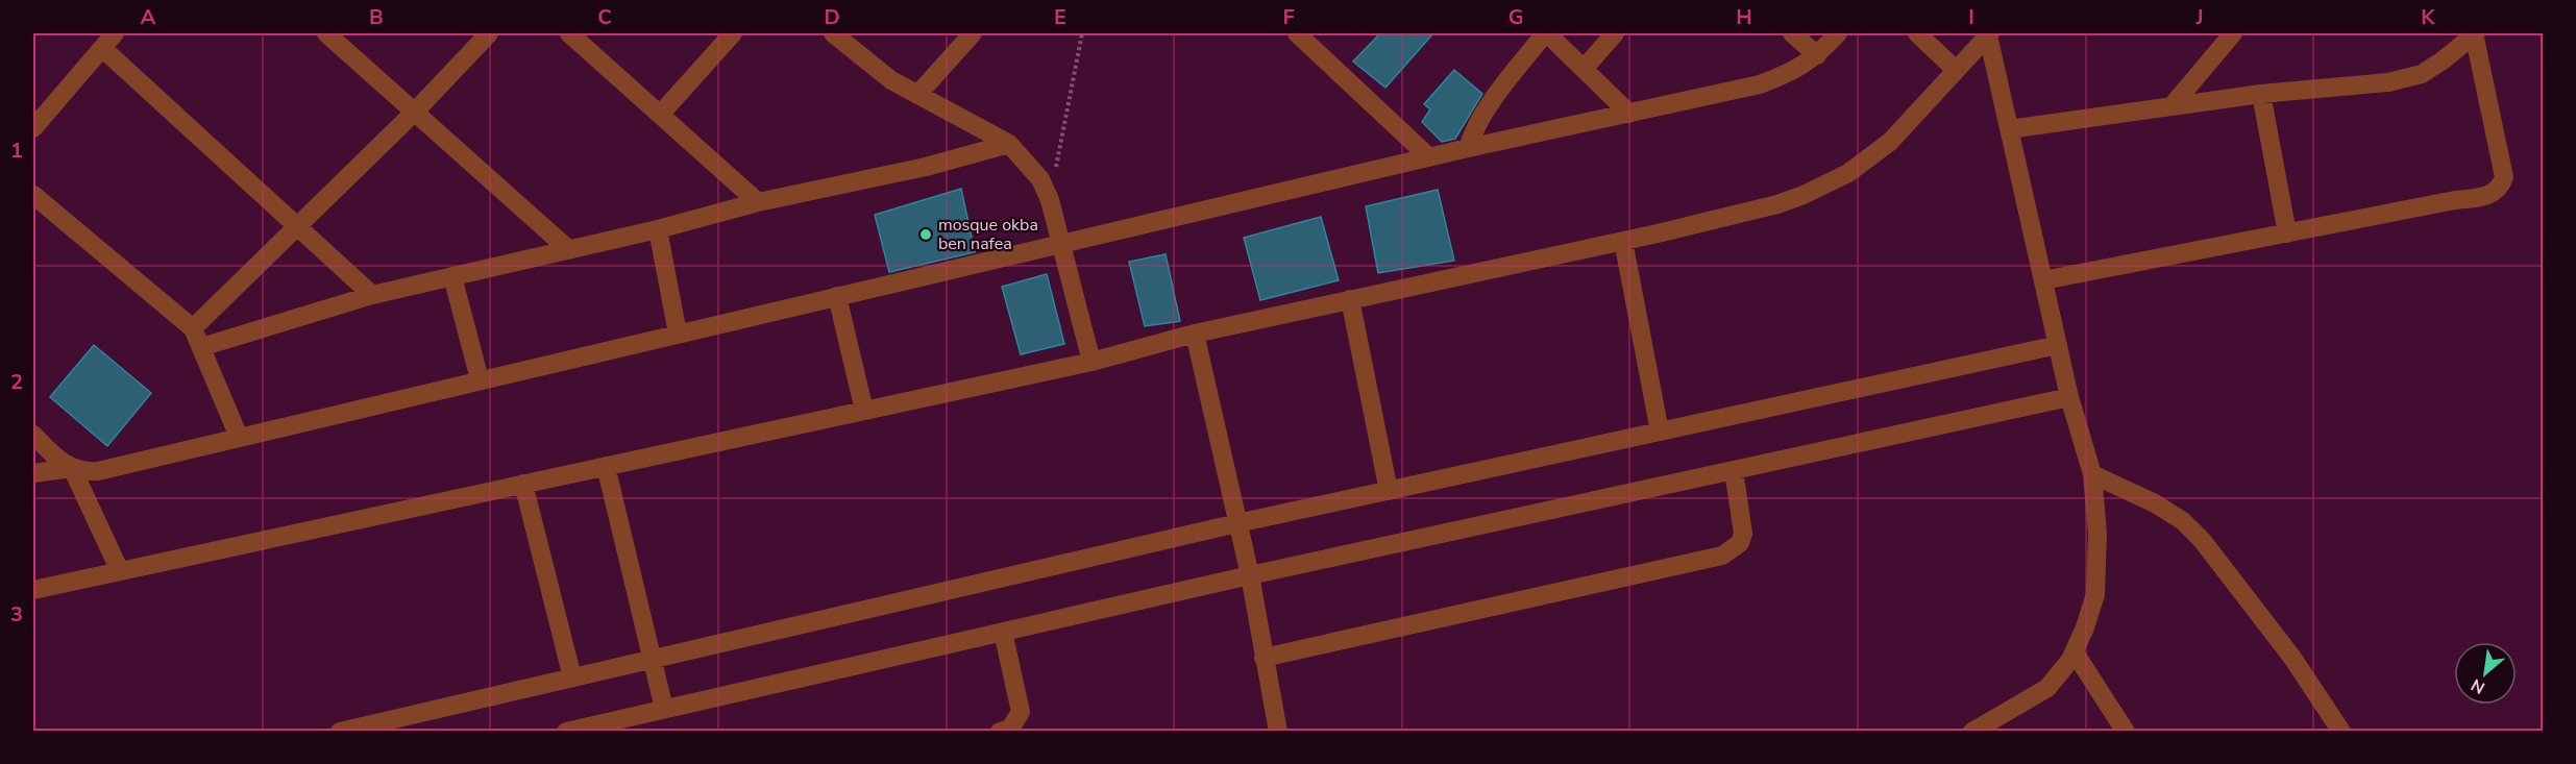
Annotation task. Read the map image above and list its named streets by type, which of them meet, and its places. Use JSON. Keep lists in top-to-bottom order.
{
  "places": ["mosque okba ben nafea"],
  "north": "bottom left",
  "grid": {
    "columns": [
      "A",
      "B",
      "C",
      "D",
      "E",
      "F",
      "G",
      "H",
      "I",
      "J",
      "K"
    ],
    "rows": ["1", "2", "3"]
  }
}
